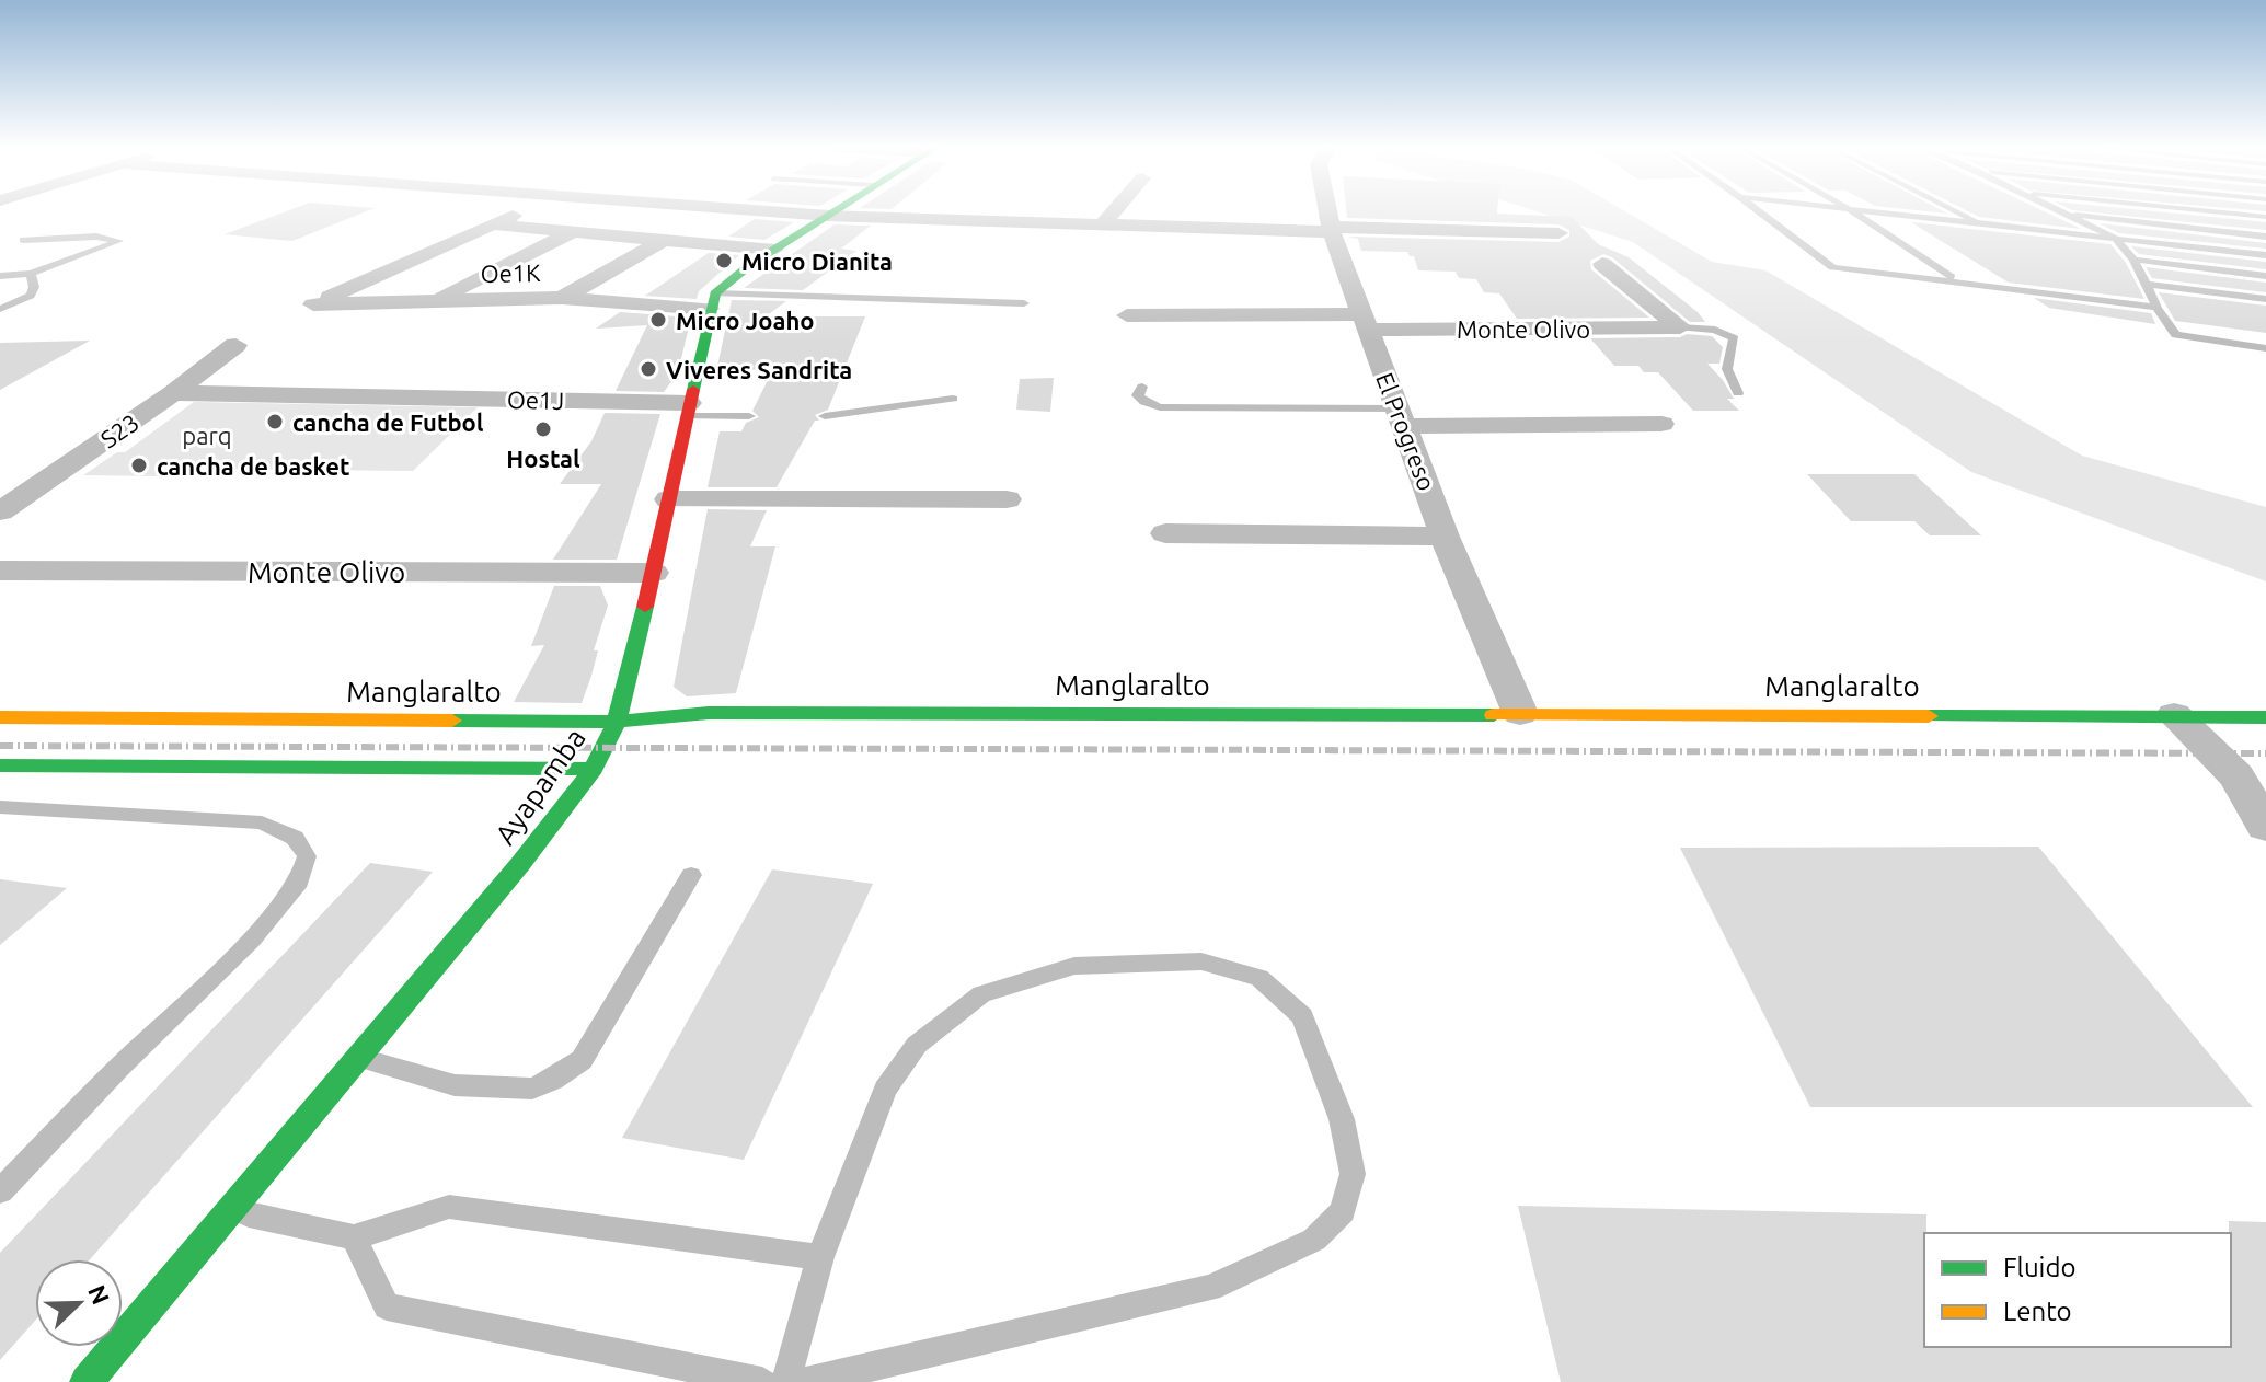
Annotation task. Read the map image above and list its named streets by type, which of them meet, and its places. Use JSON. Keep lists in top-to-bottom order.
{
  "streets": {
    "main road": ["Manglaralto", "Ayapamba"],
    "street": [
      "Oe1K",
      "Monte Olivo",
      "Oe1J",
      "S23",
      "El Progreso"
    ]
  },
  "crossings": [
    ["Oe1K", "Ayapamba"],
    ["Monte Olivo", "El Progreso"],
    ["Monte Olivo", "Ayapamba"],
    ["Oe1J", "S23"],
    ["Oe1J", "Ayapamba"],
    ["El Progreso", "Manglaralto"],
    ["Manglaralto", "Ayapamba"]
  ],
  "parks": ["parq"],
  "places": [
    "Micro Dianita",
    "Micro Joaho",
    "Viveres Sandrita",
    "cancha de Futbol",
    "Hostal",
    "cancha de basket"
  ],
  "legend": ["Fluido", "Lento"],
  "north": "top right"
}
